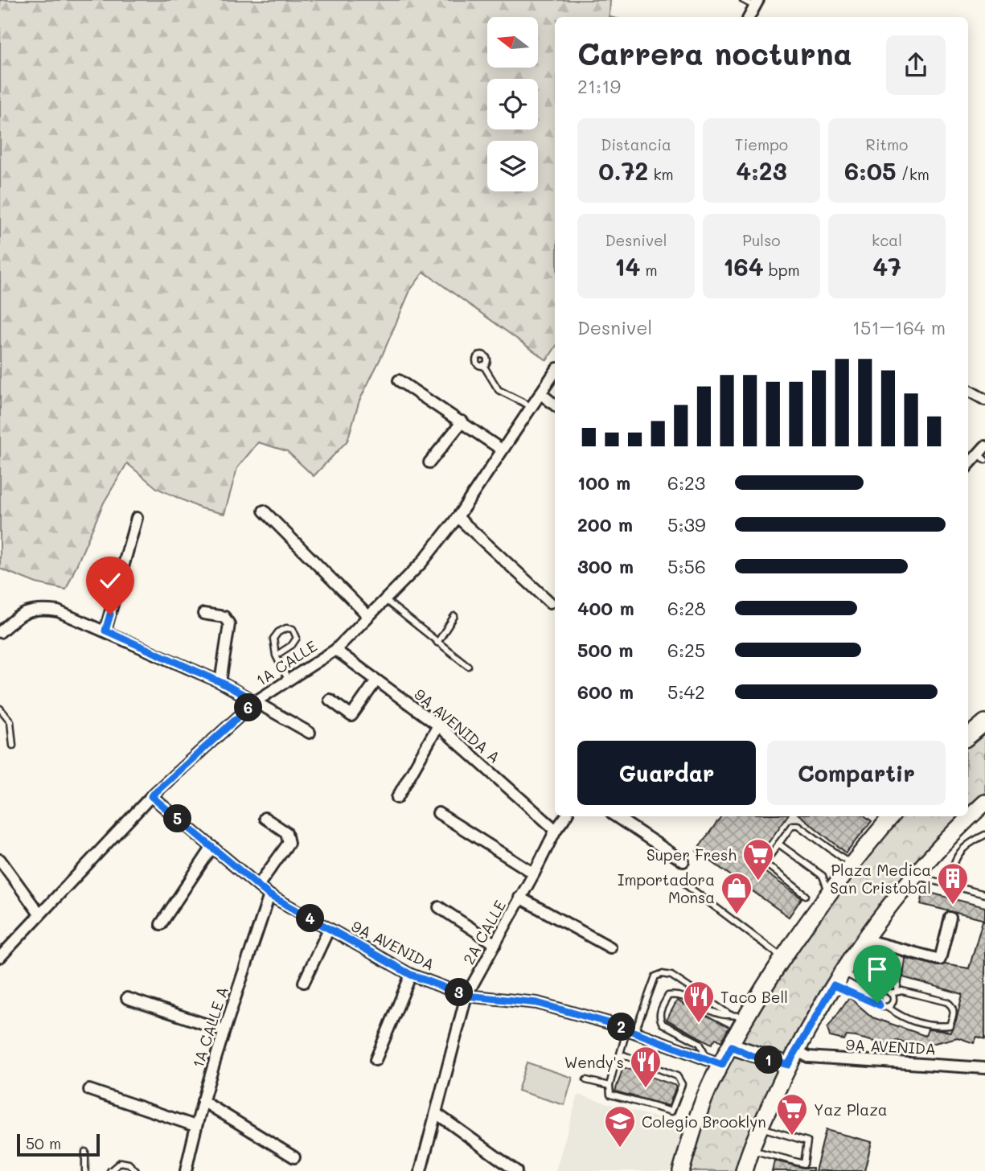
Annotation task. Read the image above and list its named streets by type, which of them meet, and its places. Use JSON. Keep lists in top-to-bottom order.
{
  "streets": {
    "street": [
      "1A CALLE",
      "9A AVENIDA A",
      "2A CALLE",
      "9A AVENIDA",
      "1A CALLE A"
    ]
  },
  "crossings": [
    ["1A CALLE", "9A AVENIDA A"],
    ["1A CALLE", "9A AVENIDA"],
    ["9A AVENIDA A", "2A CALLE"],
    ["2A CALLE", "9A AVENIDA"],
    ["9A AVENIDA", "1A CALLE A"]
  ],
  "places": {
    "supermarket": ["Super Fresh", "Yaz Plaza"],
    "building": ["Plaza Medica San Cristobal"],
    "shop": ["Importadora Monsa"],
    "restaurant": ["Taco Bell", "Wendy's"],
    "school or university": ["Colegio Brooklyn"]
  },
  "scale_bar": "50 m",
  "north": "left",
  "page": {
    "heading": ["Carrera nocturna", "21:19"],
    "stats": [
      ["Distancia", "0.72 km"],
      ["Tiempo", "4:23"],
      ["Ritmo", "6:05 /km"],
      ["Desnivel", "14 m"],
      ["Pulso", "164 bpm"],
      ["kcal", "47"]
    ],
    "chart": ["Desnivel", "151–164 m"],
    "list": [
      {
        "name": "100 m",
        "note": "6:23"
      },
      {
        "name": "200 m",
        "note": "5:39"
      },
      {
        "name": "300 m",
        "note": "5:56"
      },
      {
        "name": "400 m",
        "note": "6:28"
      },
      {
        "name": "500 m",
        "note": "6:25"
      },
      {
        "name": "600 m",
        "note": "5:42"
      }
    ],
    "pins": [
      "6",
      "5",
      "4",
      "3",
      "2",
      "1"
    ],
    "buttons": ["Guardar", "Compartir"],
    "scale": "50 m"
  }
}
